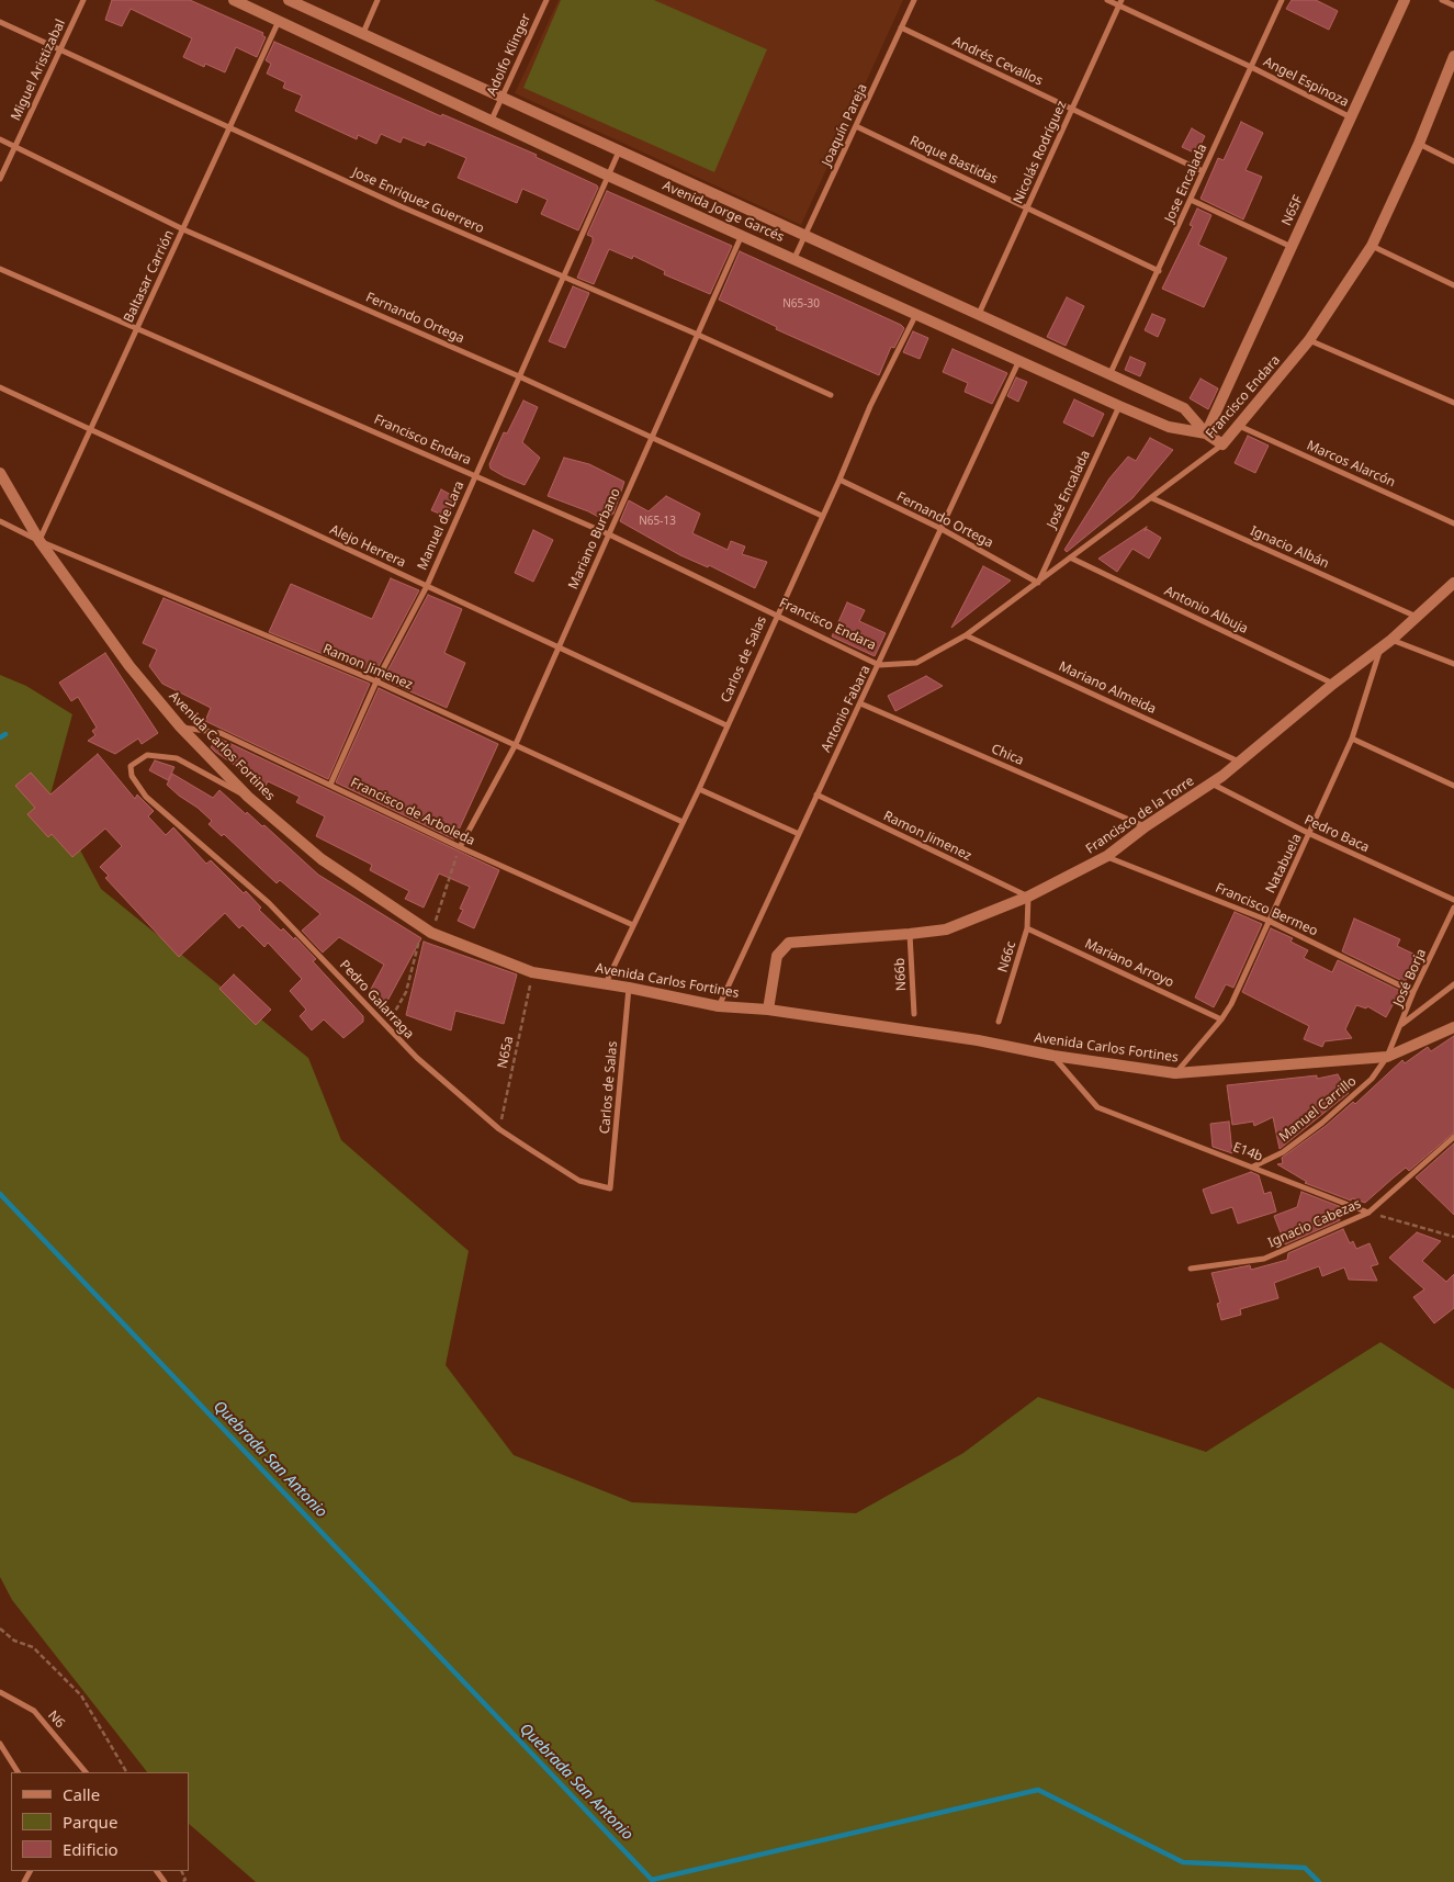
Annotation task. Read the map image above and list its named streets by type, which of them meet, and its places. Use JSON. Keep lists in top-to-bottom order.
{
  "streets": {
    "street": [
      "Adolfo Klinger",
      "Andrés Cevallos",
      "Miguel Aristizabal",
      "Angel Espinoza",
      "Joaquín Pareja",
      "Nicolás Rodríguez",
      "Roque Bastidas",
      "Jose Encalada",
      "Jose Enriquez Guerrero",
      "N65F",
      "Avenida Jorge Garcés",
      "Baltasar Carrión",
      "Fernando Ortega",
      "Francisco Endara",
      "Marcos Alarcón",
      "José Encalada",
      "Manuel de Lara",
      "Mariano Burbano",
      "Alejo Herrera",
      "Ignacio Albán",
      "Antonio Albuja",
      "Carlos de Salas",
      "Ramon Jimenez",
      "Mariano Almeida",
      "Antonio Fabara",
      "Avenida Carlos Fortines",
      "Chica",
      "Francisco de Arboleda",
      "Francisco de la Torre",
      "Pedro Baca",
      "Natabuela",
      "Francisco Bermeo",
      "N66c",
      "Mariano Arroyo",
      "N66b",
      "José Borja",
      "Pedro Galarraga",
      "Manuel Carrillo",
      "E14b",
      "Ignacio Cabezas",
      "N6"
    ],
    "path": ["N65a"]
  },
  "crossings": [
    ["Adolfo Klinger", "Avenida Jorge Garcés"],
    ["Andrés Cevallos", "Joaquín Pareja"],
    ["Andrés Cevallos", "Nicolás Rodríguez"],
    ["Andrés Cevallos", "Jose Encalada"],
    ["Miguel Aristizabal", "Jose Enriquez Guerrero"],
    ["Miguel Aristizabal", "Fernando Ortega"],
    ["Angel Espinoza", "Nicolás Rodríguez"],
    ["Angel Espinoza", "Jose Encalada"],
    ["Angel Espinoza", "N65F"],
    ["Joaquín Pareja", "Roque Bastidas"],
    ["Joaquín Pareja", "Avenida Jorge Garcés"],
    ["Nicolás Rodríguez", "Roque Bastidas"],
    ["Nicolás Rodríguez", "Avenida Jorge Garcés"],
    ["Roque Bastidas", "Jose Encalada"],
    ["Jose Encalada", "Avenida Jorge Garcés"],
    ["Jose Enriquez Guerrero", "Baltasar Carrión"],
    ["Jose Enriquez Guerrero", "Manuel de Lara"],
    ["Jose Enriquez Guerrero", "Mariano Burbano"],
    ["N65F", "Avenida Jorge Garcés"],
    ["Avenida Jorge Garcés", "Baltasar Carrión"],
    ["Avenida Jorge Garcés", "Francisco Endara"],
    ["Avenida Jorge Garcés", "José Encalada"],
    ["Avenida Jorge Garcés", "Manuel de Lara"],
    ["Avenida Jorge Garcés", "Mariano Burbano"],
    ["Avenida Jorge Garcés", "Carlos de Salas"],
    ["Avenida Jorge Garcés", "Antonio Fabara"],
    ["Baltasar Carrión", "Fernando Ortega"],
    ["Baltasar Carrión", "Francisco Endara"],
    ["Baltasar Carrión", "Alejo Herrera"],
    ["Baltasar Carrión", "Ramon Jimenez"],
    ["Baltasar Carrión", "Avenida Carlos Fortines"],
    ["Fernando Ortega", "Francisco Endara"],
    ["Fernando Ortega", "José Encalada"],
    ["Fernando Ortega", "Manuel de Lara"],
    ["Fernando Ortega", "Mariano Burbano"],
    ["Fernando Ortega", "Carlos de Salas"],
    ["Fernando Ortega", "Antonio Fabara"],
    ["Francisco Endara", "Marcos Alarcón"],
    ["Francisco Endara", "José Encalada"],
    ["Francisco Endara", "Manuel de Lara"],
    ["Francisco Endara", "Mariano Burbano"],
    ["Francisco Endara", "Ignacio Albán"],
    ["Francisco Endara", "Antonio Albuja"],
    ["Francisco Endara", "Carlos de Salas"],
    ["Francisco Endara", "Mariano Almeida"],
    ["Francisco Endara", "Antonio Fabara"],
    ["Manuel de Lara", "Alejo Herrera"],
    ["Manuel de Lara", "Ramon Jimenez"],
    ["Manuel de Lara", "Francisco de Arboleda"],
    ["Mariano Burbano", "Alejo Herrera"],
    ["Mariano Burbano", "Ramon Jimenez"],
    ["Mariano Burbano", "Francisco de Arboleda"],
    ["Alejo Herrera", "Carlos de Salas"],
    ["Ignacio Albán", "Francisco de la Torre"],
    ["Antonio Albuja", "Francisco de la Torre"],
    ["Carlos de Salas", "Ramon Jimenez"],
    ["Carlos de Salas", "Avenida Carlos Fortines"],
    ["Carlos de Salas", "Francisco de Arboleda"],
    ["Carlos de Salas", "Pedro Galarraga"],
    ["Ramon Jimenez", "Antonio Fabara"],
    ["Ramon Jimenez", "Avenida Carlos Fortines"],
    ["Ramon Jimenez", "Francisco de la Torre"],
    ["Ramon Jimenez", "N66c"],
    ["Mariano Almeida", "Francisco de la Torre"],
    ["Antonio Fabara", "Avenida Carlos Fortines"],
    ["Antonio Fabara", "Chica"],
    ["Avenida Carlos Fortines", "Francisco de Arboleda"],
    ["Avenida Carlos Fortines", "Francisco de la Torre"],
    ["Avenida Carlos Fortines", "Natabuela"],
    ["Avenida Carlos Fortines", "José Borja"],
    ["Avenida Carlos Fortines", "Pedro Galarraga"],
    ["Avenida Carlos Fortines", "Manuel Carrillo"],
    ["Avenida Carlos Fortines", "E14b"],
    ["Chica", "Francisco de la Torre"],
    ["Francisco de la Torre", "Pedro Baca"],
    ["Francisco de la Torre", "Natabuela"],
    ["Francisco de la Torre", "Francisco Bermeo"],
    ["Francisco de la Torre", "N66c"],
    ["Francisco de la Torre", "N66b"],
    ["Pedro Baca", "Natabuela"],
    ["Natabuela", "Francisco Bermeo"],
    ["Natabuela", "Mariano Arroyo"],
    ["Francisco Bermeo", "José Borja"],
    ["N66c", "Mariano Arroyo"],
    ["José Borja", "Manuel Carrillo"],
    ["Manuel Carrillo", "E14b"],
    ["E14b", "Ignacio Cabezas"]
  ],
  "water": ["Quebrada San Antonio"],
  "house_numbers": ["N65-30", "N65-13"],
  "legend": ["Calle", "Parque", "Edificio"]
}
